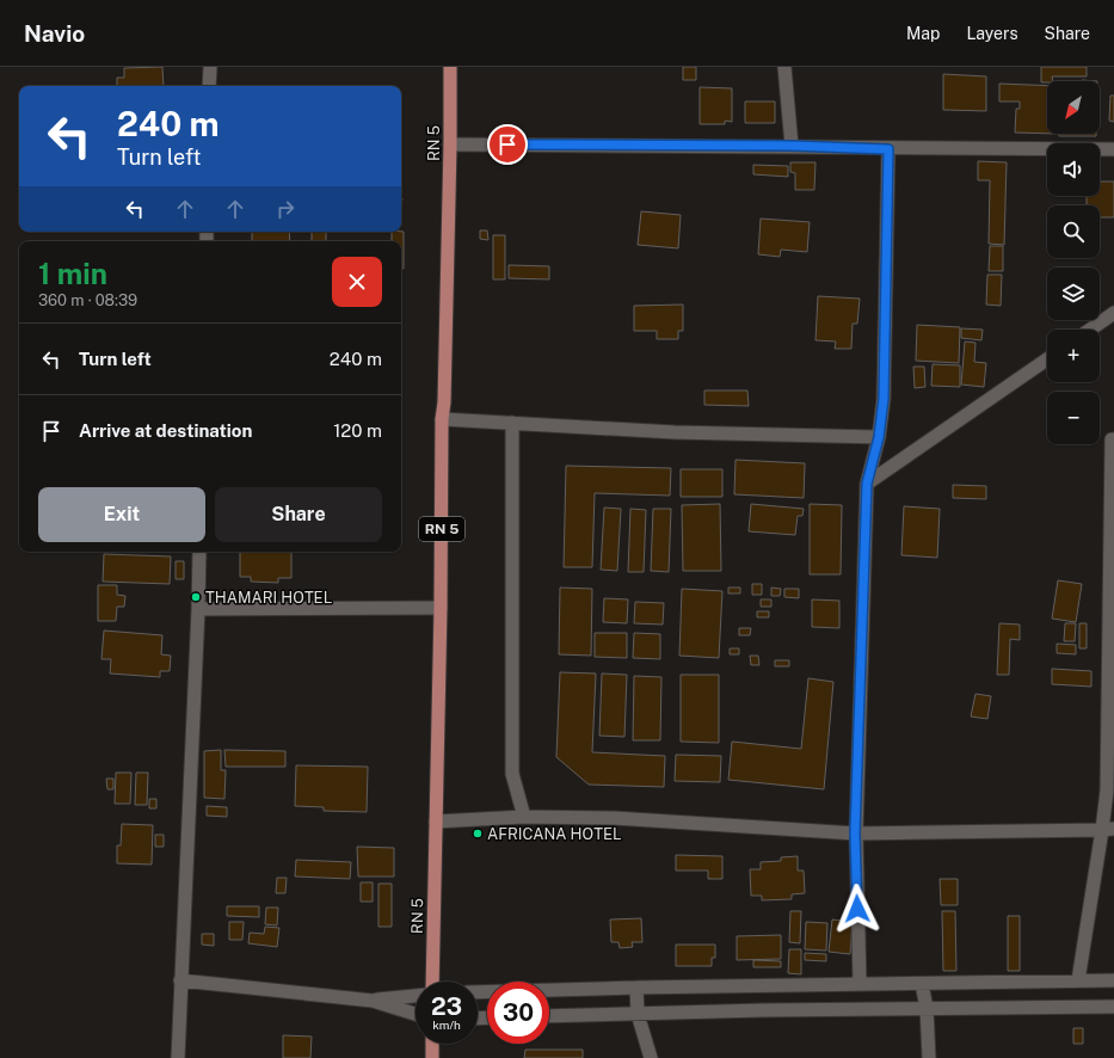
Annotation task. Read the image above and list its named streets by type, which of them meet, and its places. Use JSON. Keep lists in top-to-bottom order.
{
  "streets": {
    "main road": ["RN 5"]
  },
  "places": ["THAMARI HOTEL", "AFRICANA HOTEL"],
  "north": "bottom left",
  "page": {
    "header": "Navio",
    "nav": ["Map", "Layers", "Share"],
    "map_buttons": ["+", "−"],
    "turn": ["240 m", "Turn left"],
    "heading": ["1 min", "360 m · 08:39"],
    "list": [
      {
        "name": "Turn left",
        "value": "240 m"
      },
      {
        "name": "Arrive at destination",
        "value": "120 m"
      }
    ],
    "buttons": ["Exit", "Share"],
    "speed": "23 km/h",
    "limit": "30"
  }
}
